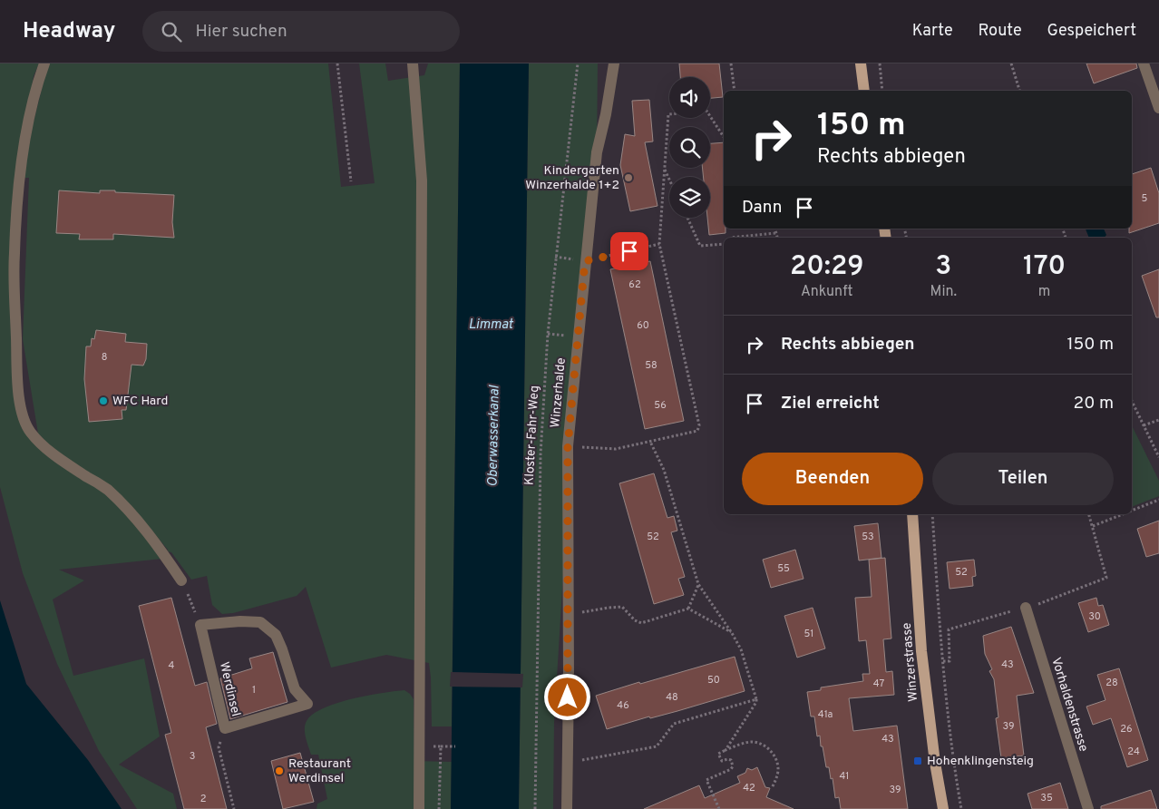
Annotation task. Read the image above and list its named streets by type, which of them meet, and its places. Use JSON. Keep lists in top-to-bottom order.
{
  "streets": {
    "main road": ["Winzerstrasse"],
    "street": ["Winzerhalde", "Werdinsel", "Vorhaldenstrasse"],
    "path": ["Kloster-Fahr-Weg"]
  },
  "water": ["Limmat", "Oberwasserkanal"],
  "places": {
    "other": ["Kindergarten Winzerhalde 1+2", "WFC Hard", "Restaurant Werdinsel"],
    "transit": ["Hohenklingensteig"]
  },
  "house_numbers": [
    "5",
    "62",
    "60",
    "8",
    "58",
    "56",
    "52",
    "53",
    "55",
    "52",
    "30",
    "51",
    "43",
    "4",
    "50",
    "28",
    "47",
    "1",
    "48",
    "46",
    "41a",
    "39",
    "26",
    "43",
    "24",
    "3",
    "41",
    "42",
    "39",
    "35",
    "2"
  ],
  "page": {
    "header": "Headway",
    "search": "Hier suchen",
    "nav": ["Karte", "Route", "Gespeichert"],
    "turn": ["150 m", "Rechts abbiegen"],
    "then": "Dann",
    "eta": [
      "20:29",
      "Ankunft",
      "3",
      "Min.",
      "170",
      "m"
    ],
    "list": [
      {
        "name": "Rechts abbiegen",
        "value": "150 m"
      },
      {
        "name": "Ziel erreicht",
        "value": "20 m"
      }
    ],
    "buttons": ["Beenden", "Teilen"]
  }
}
